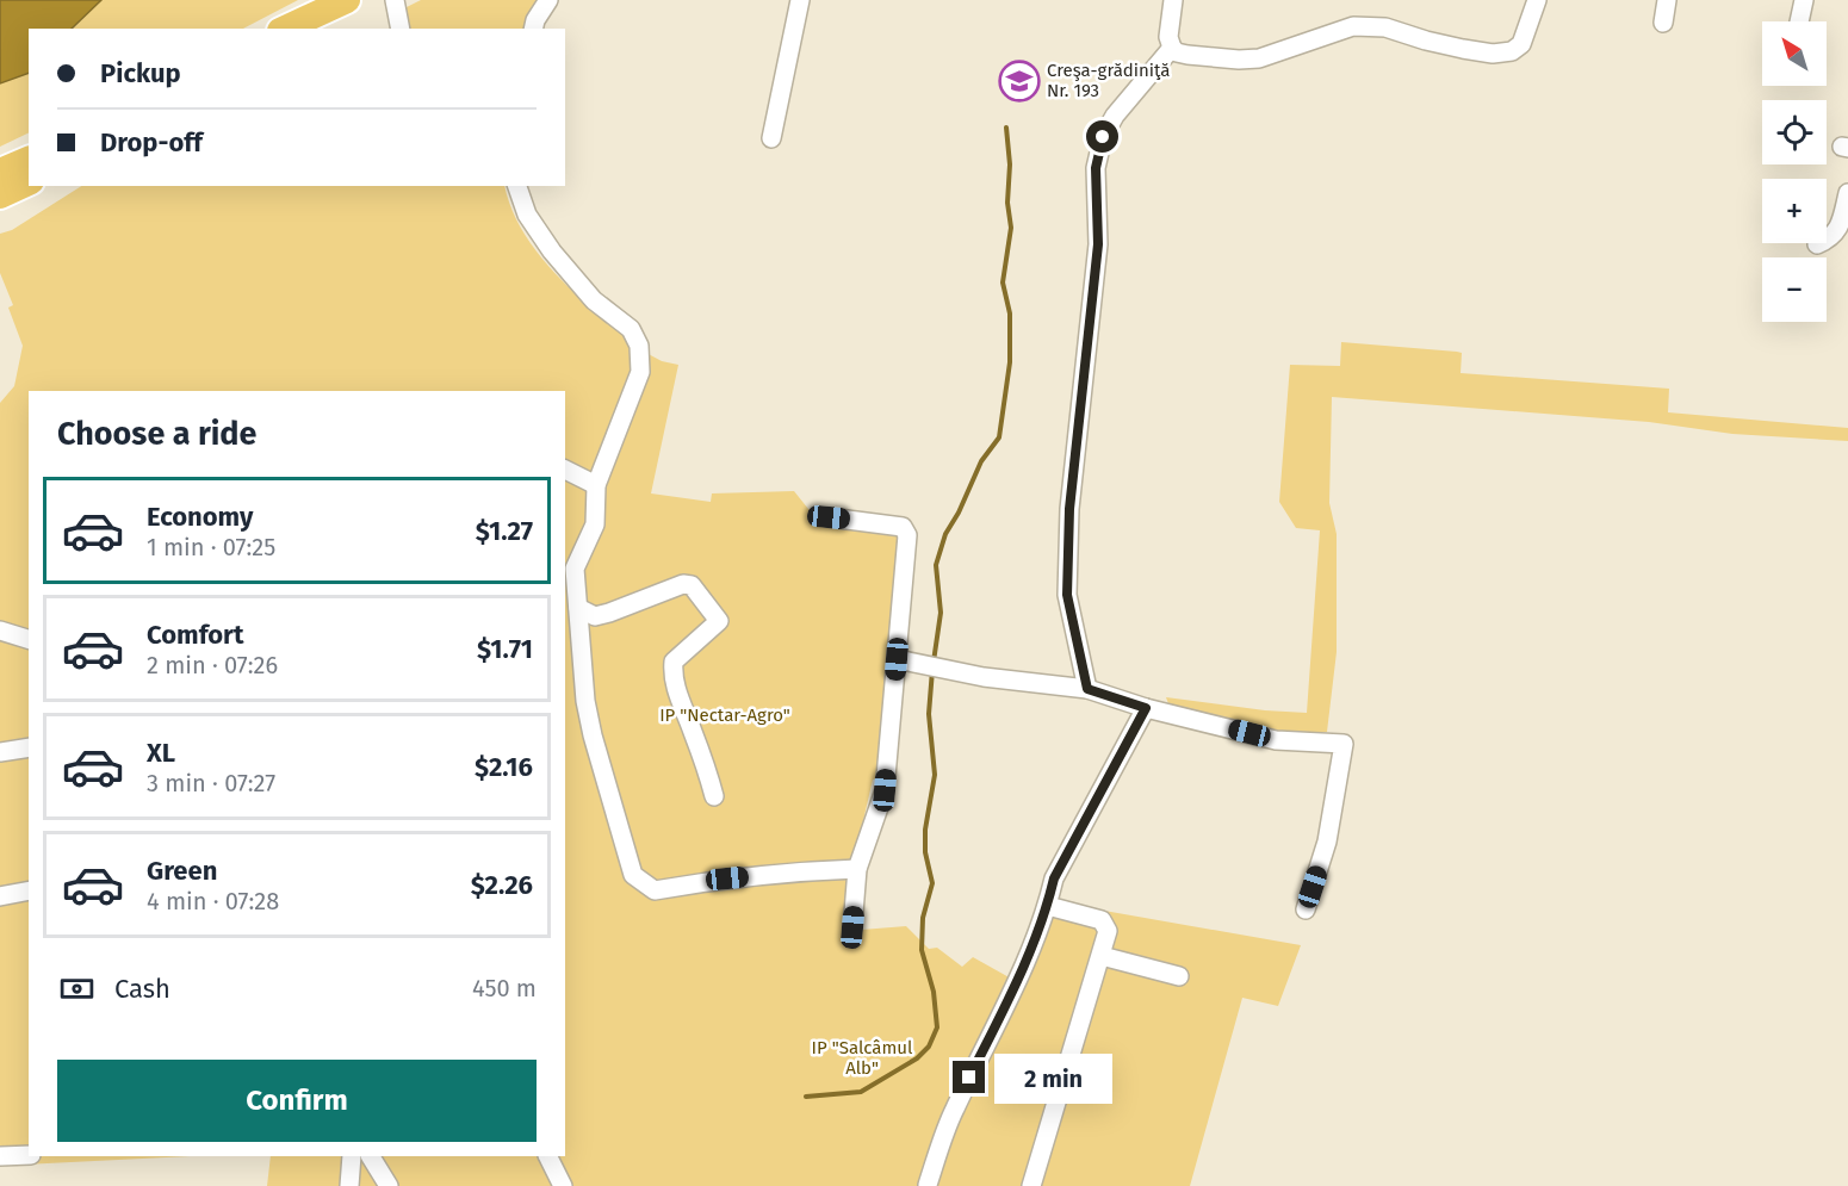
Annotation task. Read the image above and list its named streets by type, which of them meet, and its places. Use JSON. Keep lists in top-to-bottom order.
{
  "parks": ["IP \"Nectar-Agro\"", "IP \"Salcâmul Alb\""],
  "places": {
    "school or university": ["Creşa-grădiniţă Nr. 193"]
  },
  "north": "top left",
  "page": {
    "map_buttons": ["+", "−"],
    "banner": ["Pickup", "Drop-off"],
    "heading": "Choose a ride",
    "list": [
      {
        "name": "Economy",
        "note": "1 min · 07:25",
        "value": "$1.27"
      },
      {
        "name": "Comfort",
        "note": "2 min · 07:26",
        "value": "$1.71"
      },
      {
        "name": "XL",
        "note": "3 min · 07:27",
        "value": "$2.16"
      },
      {
        "name": "Green",
        "note": "4 min · 07:28",
        "value": "$2.26"
      }
    ],
    "pay": ["Cash", "450 m"],
    "buttons": "Confirm",
    "bubble": "2 min"
  }
}
